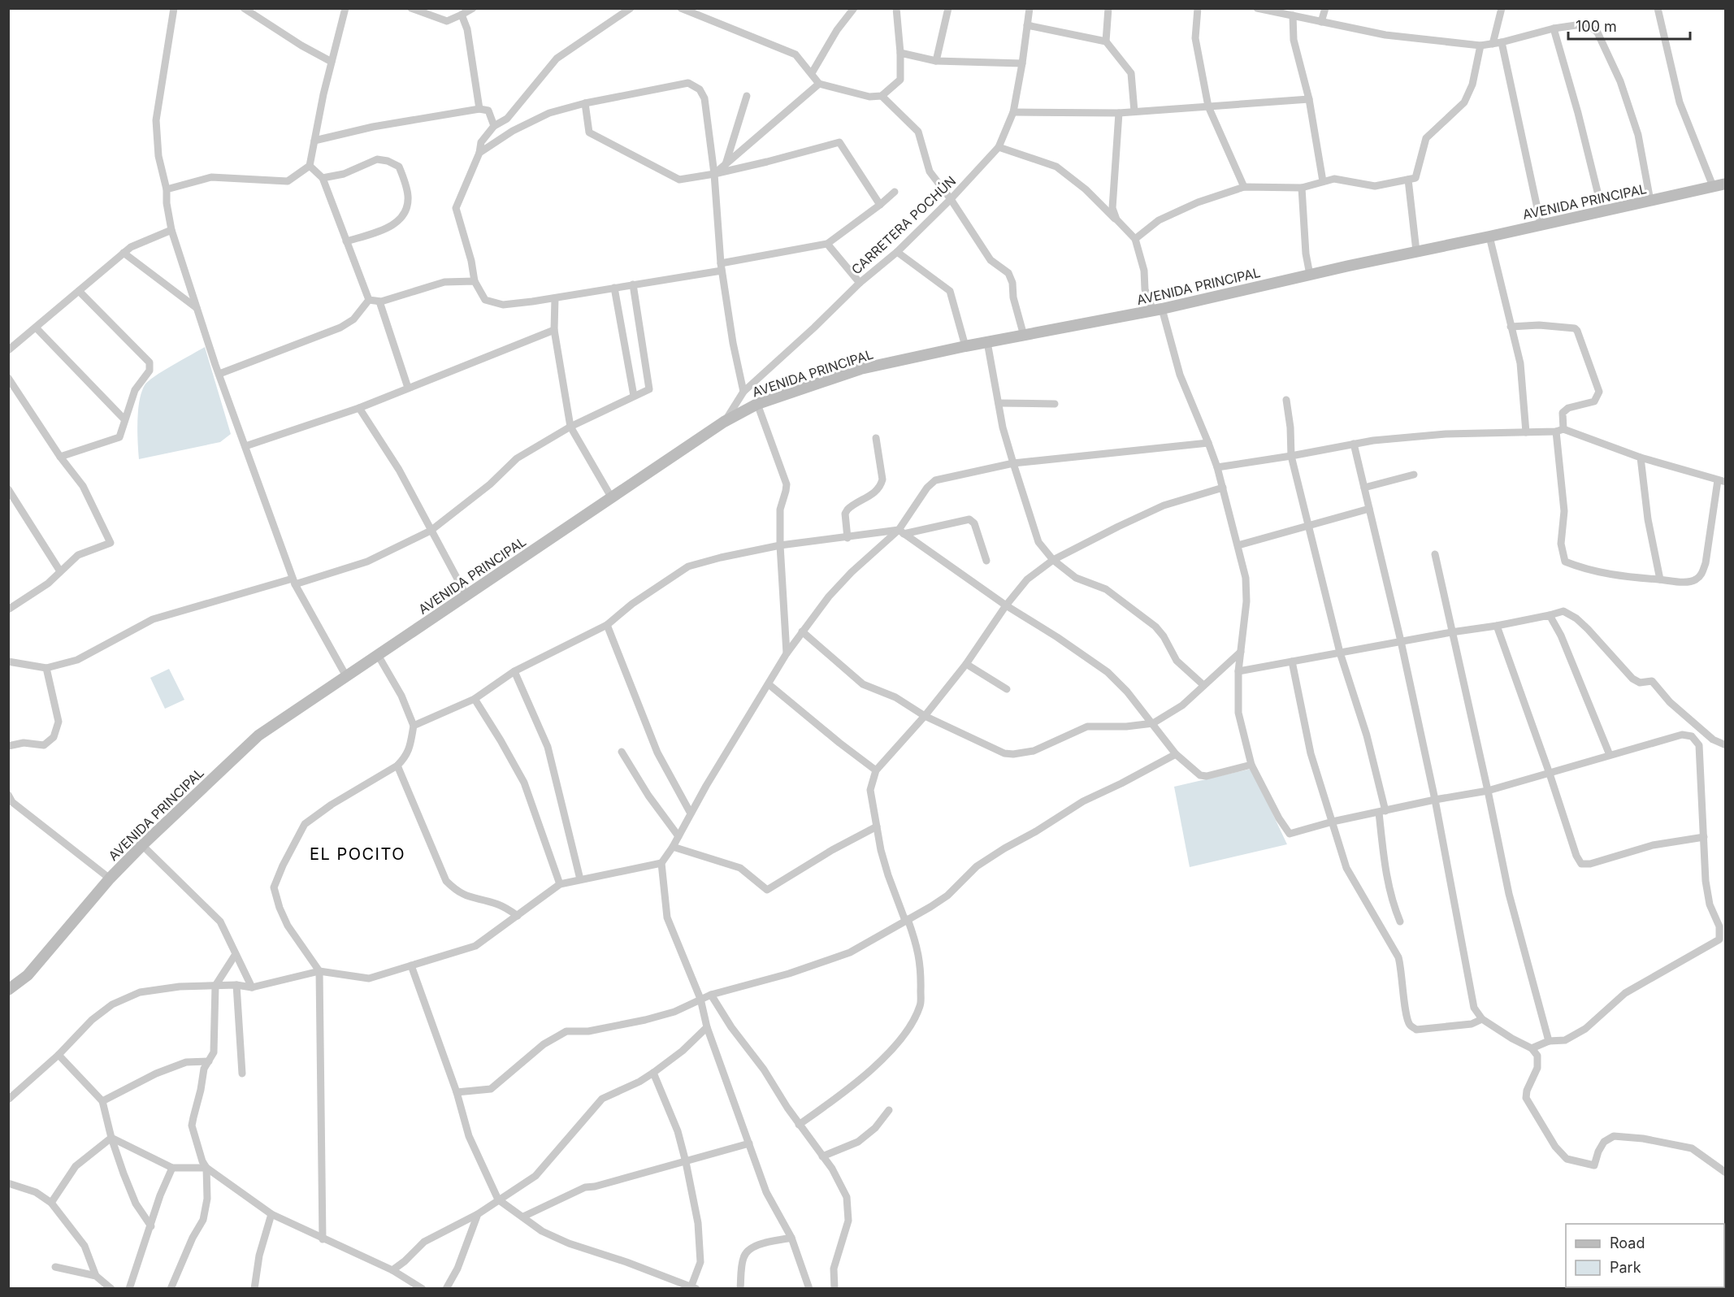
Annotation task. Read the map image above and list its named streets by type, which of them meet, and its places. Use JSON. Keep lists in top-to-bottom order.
{
  "streets": {
    "main road": ["AVENIDA PRINCIPAL"],
    "street": ["CARRETERA POCHÚN"]
  },
  "crossings": [
    ["AVENIDA PRINCIPAL", "CARRETERA POCHÚN"]
  ],
  "districts": ["EL POCITO"],
  "legend": ["Road", "Park"],
  "scale_bar": "100 m"
}
